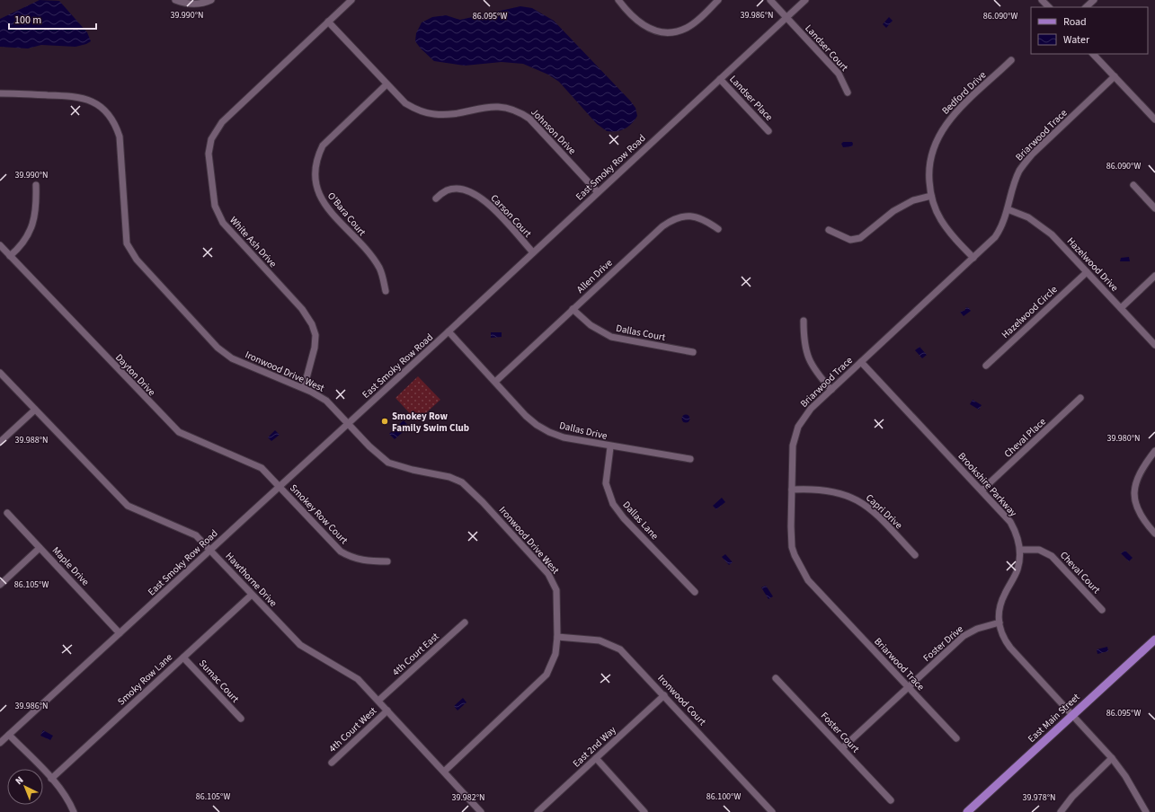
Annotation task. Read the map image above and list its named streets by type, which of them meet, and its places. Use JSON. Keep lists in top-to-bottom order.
{
  "streets": {
    "main road": ["East Main Street"],
    "street": [
      "Landser Court",
      "Bedford Drive",
      "Landser Place",
      "Johnson Drive",
      "Briarwood Trace",
      "East Smoky Row Road",
      "O'Bara Court",
      "Carson Court",
      "White Ash Drive",
      "Hazelwood Drive",
      "Allen Drive",
      "Hazelwood Circle",
      "Dallas Court",
      "Ironwood Drive West",
      "Dayton Drive",
      "Dallas Drive",
      "Cheval Place",
      "Brookshire Parkway",
      "Capri Drive",
      "Smokey Row Court",
      "Dallas Lane",
      "Maple Drive",
      "Cheval Court",
      "Hawthorne Drive",
      "Foster Drive",
      "4th Court East",
      "Smoky Row Lane",
      "Sumac Court",
      "Ironwood Court",
      "4th Court West",
      "Foster Court",
      "East 2nd Way"
    ]
  },
  "crossings": [
    ["Landser Court", "East Smoky Row Road"],
    ["Bedford Drive", "Briarwood Trace"],
    ["Landser Place", "East Smoky Row Road"],
    ["Johnson Drive", "East Smoky Row Road"],
    ["Johnson Drive", "O'Bara Court"],
    ["Johnson Drive", "White Ash Drive"],
    ["Briarwood Trace", "Hazelwood Drive"],
    ["Briarwood Trace", "Brookshire Parkway"],
    ["Briarwood Trace", "Capri Drive"],
    ["Briarwood Trace", "Foster Drive"],
    ["East Smoky Row Road", "Carson Court"],
    ["East Smoky Row Road", "Ironwood Drive West"],
    ["East Smoky Row Road", "Dayton Drive"],
    ["East Smoky Row Road", "Dallas Drive"],
    ["East Smoky Row Road", "Smokey Row Court"],
    ["East Smoky Row Road", "Maple Drive"],
    ["East Smoky Row Road", "Hawthorne Drive"],
    ["White Ash Drive", "Ironwood Drive West"],
    ["Hazelwood Drive", "Hazelwood Circle"],
    ["Allen Drive", "Dallas Court"],
    ["Allen Drive", "Dallas Drive"],
    ["Ironwood Drive West", "Hawthorne Drive"],
    ["Ironwood Drive West", "Ironwood Court"],
    ["Dayton Drive", "Smokey Row Court"],
    ["Dallas Drive", "Dallas Lane"],
    ["Cheval Place", "Brookshire Parkway"],
    ["Brookshire Parkway", "Cheval Court"],
    ["Brookshire Parkway", "Foster Drive"],
    ["Brookshire Parkway", "East Main Street"],
    ["Hawthorne Drive", "4th Court East"],
    ["Hawthorne Drive", "Smoky Row Lane"],
    ["Hawthorne Drive", "4th Court West"],
    ["Foster Drive", "Foster Court"],
    ["Smoky Row Lane", "Sumac Court"],
    ["Ironwood Court", "East 2nd Way"]
  ],
  "places": ["Smokey Row Family Swim Club"],
  "legend": ["Road", "Water"],
  "scale_bar": "100 m",
  "north": "top left",
  "coordinates": [
    "39.990°N",
    "39.986°N",
    "86.090°W",
    "86.095°W",
    "39.980°N",
    "39.988°N",
    "86.105°W",
    "86.100°W",
    "39.982°N",
    "39.978°N"
  ]
}
